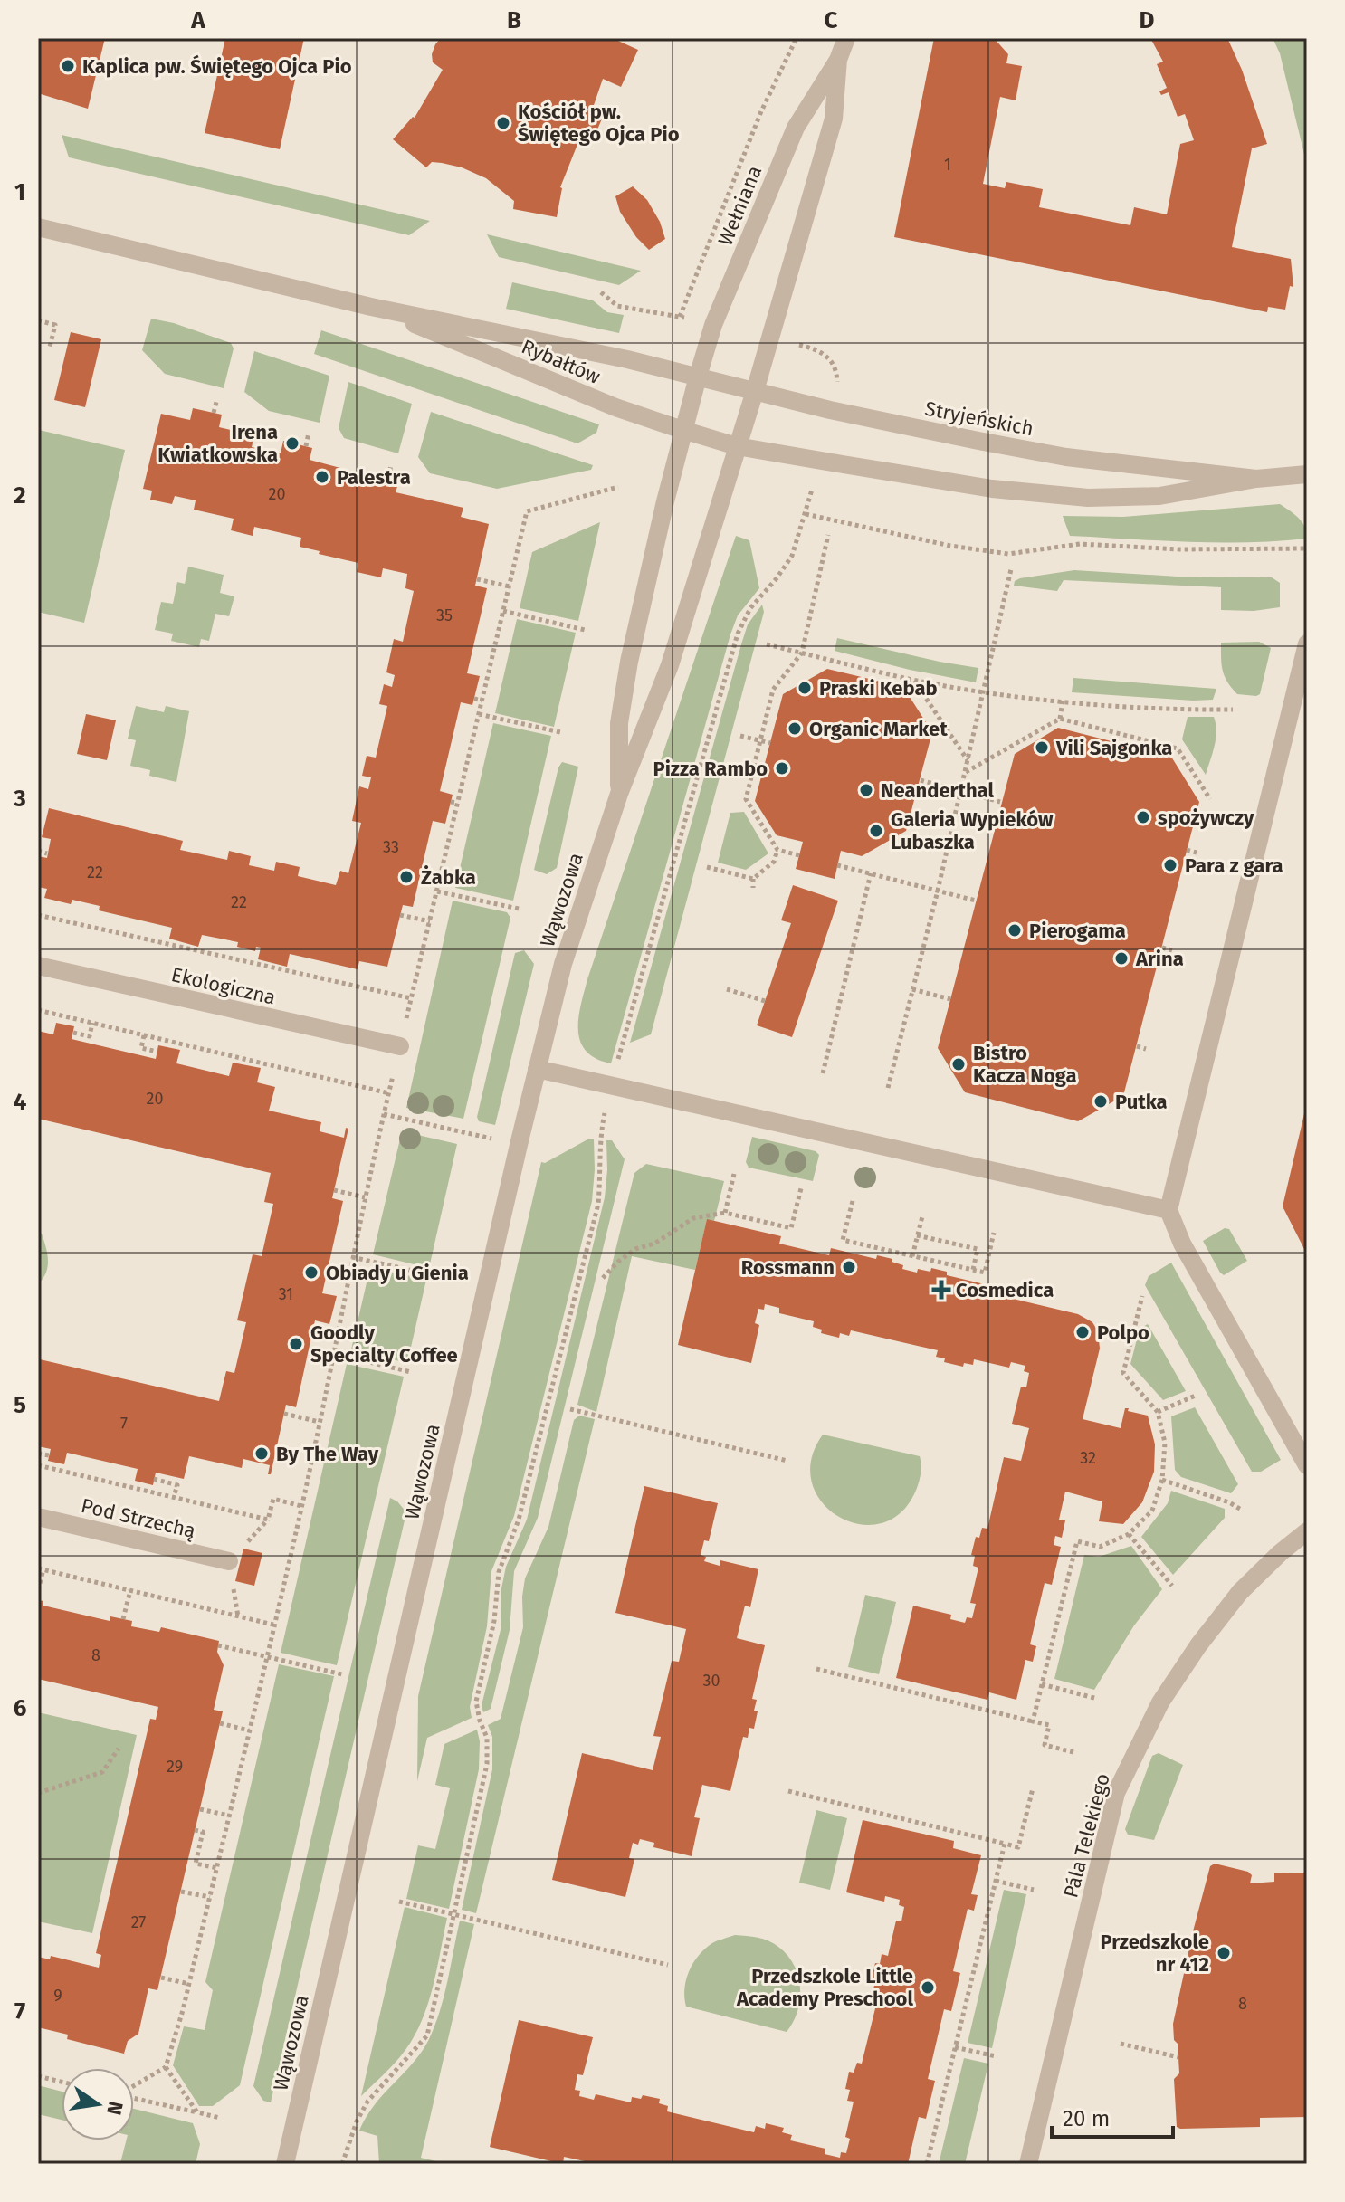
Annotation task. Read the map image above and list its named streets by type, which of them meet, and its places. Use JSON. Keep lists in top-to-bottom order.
{
  "streets": {
    "street": [
      "Wełniana",
      "Rybałtów",
      "Stryjeńskich",
      "Wąwozowa",
      "Ekologiczna",
      "Pod Strzechą",
      "Pála Telekiego"
    ]
  },
  "crossings": [
    ["Wełniana", "Rybałtów"],
    ["Wełniana", "Stryjeńskich"],
    ["Wełniana", "Wąwozowa"],
    ["Rybałtów", "Stryjeńskich"],
    ["Rybałtów", "Wąwozowa"],
    ["Stryjeńskich", "Wąwozowa"]
  ],
  "places": {
    "other": [
      "Kaplica pw. Świętego Ojca Pio",
      "Kościół pw. Świętego Ojca Pio",
      "Irena Kwiatkowska",
      "Palestra",
      "Praski Kebab",
      "Organic Market",
      "Vili Sajgonka",
      "Pizza Rambo",
      "Neanderthal",
      "spożywczy",
      "Galeria Wypieków Lubaszka",
      "Para z gara",
      "Żabka",
      "Pierogama",
      "Arina",
      "Bistro Kacza Noga",
      "Putka",
      "Rossmann",
      "Obiady u Gienia",
      "Polpo",
      "Goodly Specialty Coffee",
      "By The Way",
      "Przedszkole nr 412",
      "Przedszkole Little Academy Preschool"
    ],
    "health": ["Cosmedica"]
  },
  "house_numbers": [
    "1",
    "20",
    "35",
    "33",
    "22",
    "22",
    "20",
    "31",
    "7",
    "32",
    "8",
    "30",
    "29",
    "27",
    "9",
    "8"
  ],
  "scale_bar": "20 m",
  "north": "right",
  "grid": {
    "columns": [
      "A",
      "B",
      "C",
      "D"
    ],
    "rows": [
      "1",
      "2",
      "3",
      "4",
      "5",
      "6",
      "7"
    ]
  }
}
